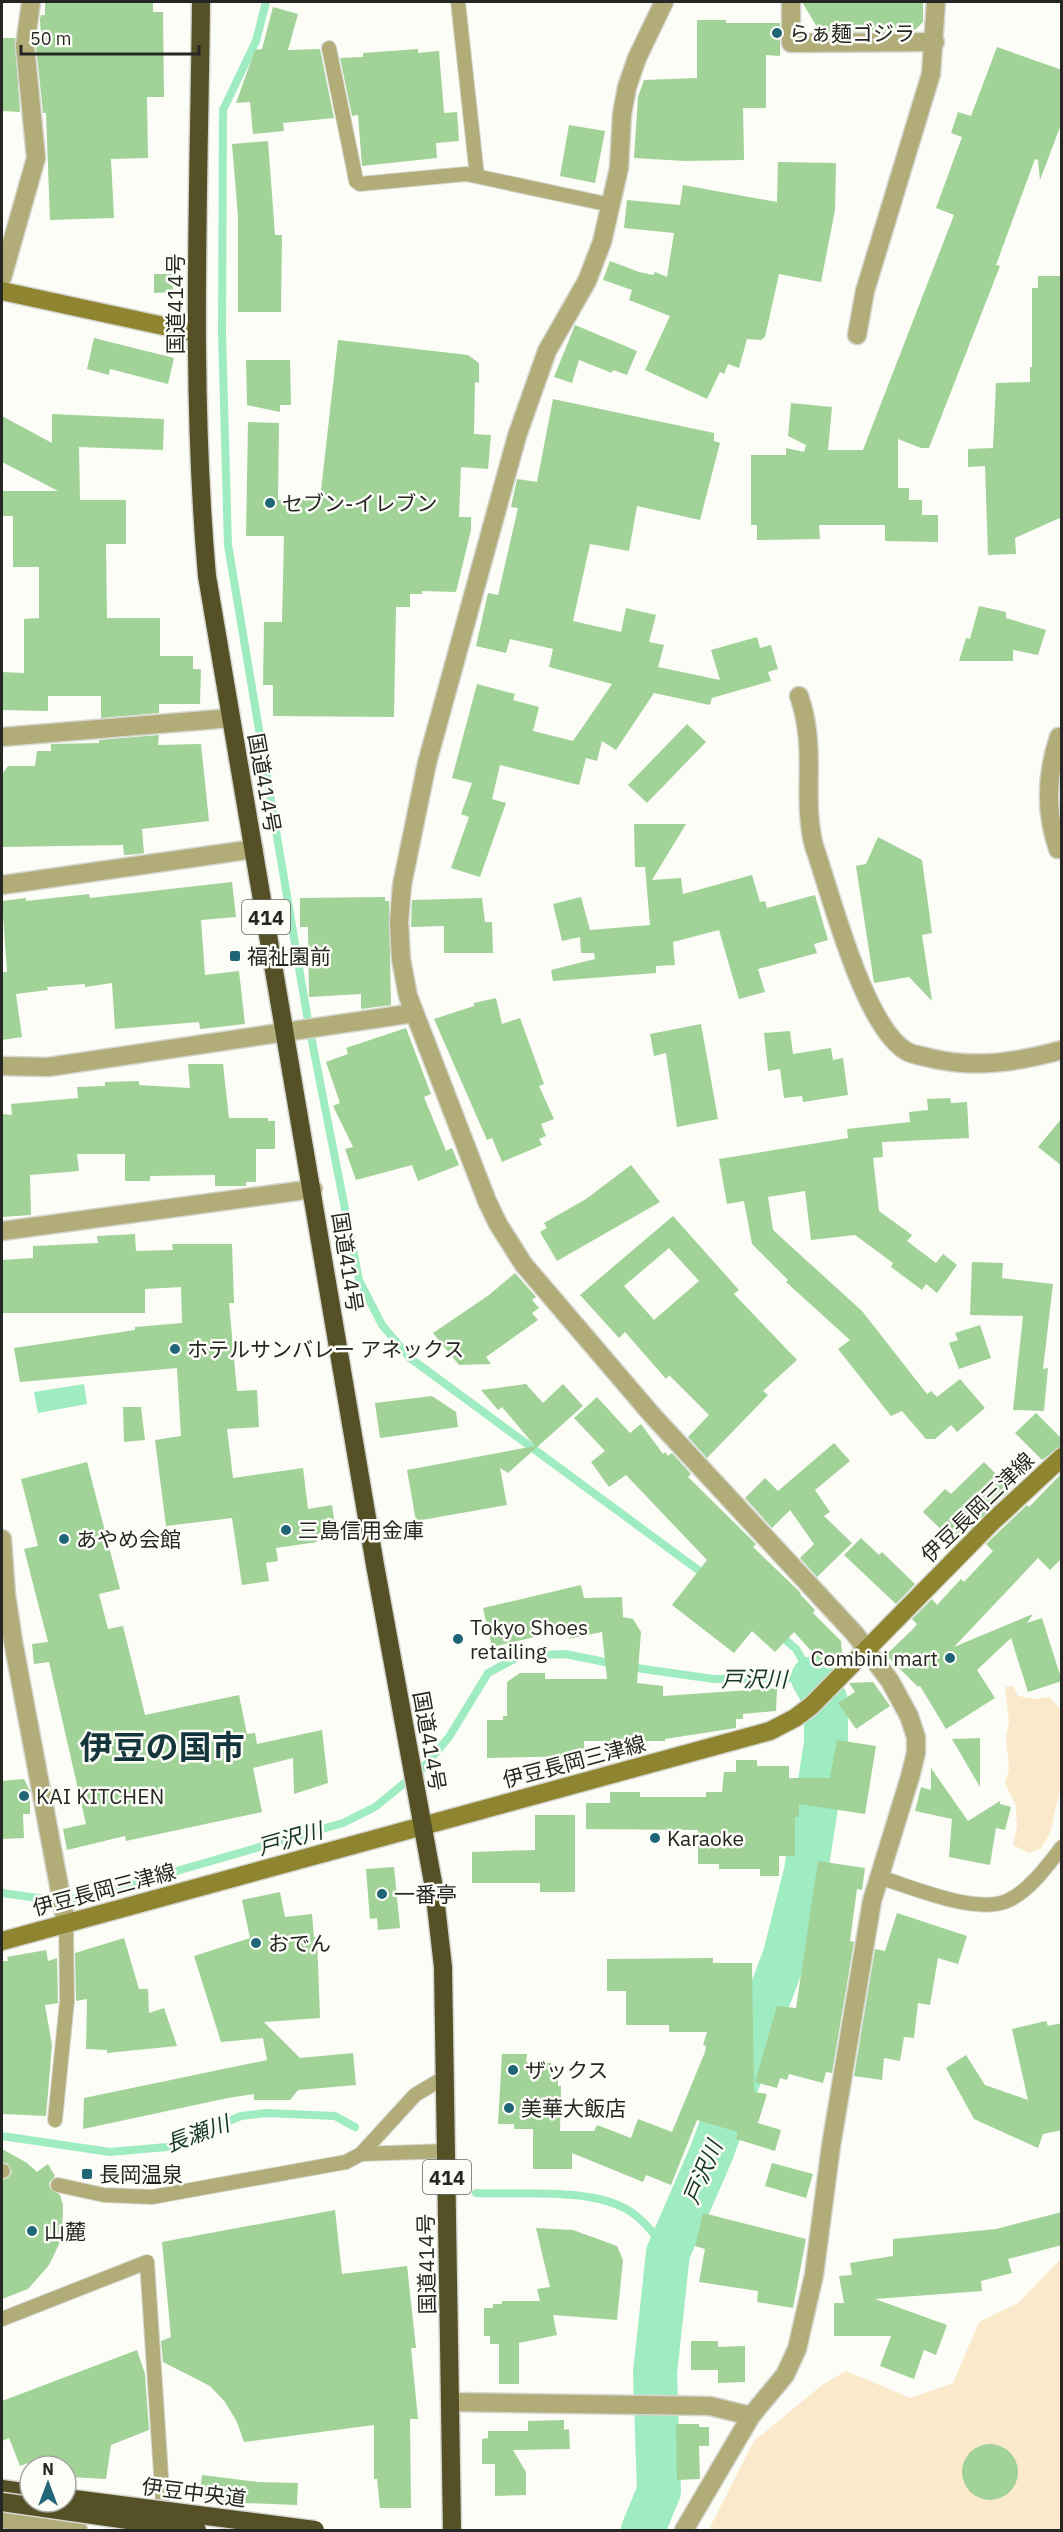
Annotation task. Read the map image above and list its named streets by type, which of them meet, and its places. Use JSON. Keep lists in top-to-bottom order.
{
  "streets": {
    "highway": ["国道414号", "414", "伊豆中央道"],
    "main road": ["伊豆長岡三津線"]
  },
  "crossings": [
    ["国道414号", "伊豆長岡三津線"]
  ],
  "districts": ["伊豆の国市"],
  "water": ["戸沢川", "長瀬川"],
  "places": {
    "other": [
      "らぁ麺ゴジラ",
      "セブン-イレブン",
      "ホテルサンバレー アネックス",
      "三島信用金庫",
      "あやめ会館",
      "Tokyo Shoes retailing",
      "Combini mart",
      "KAI KITCHEN",
      "Karaoke",
      "一番亭",
      "おでん",
      "ザックス",
      "美華大飯店",
      "山麓"
    ],
    "transit": ["福祉園前", "長岡温泉"]
  },
  "scale_bar": "50 m",
  "north": "top"
}
